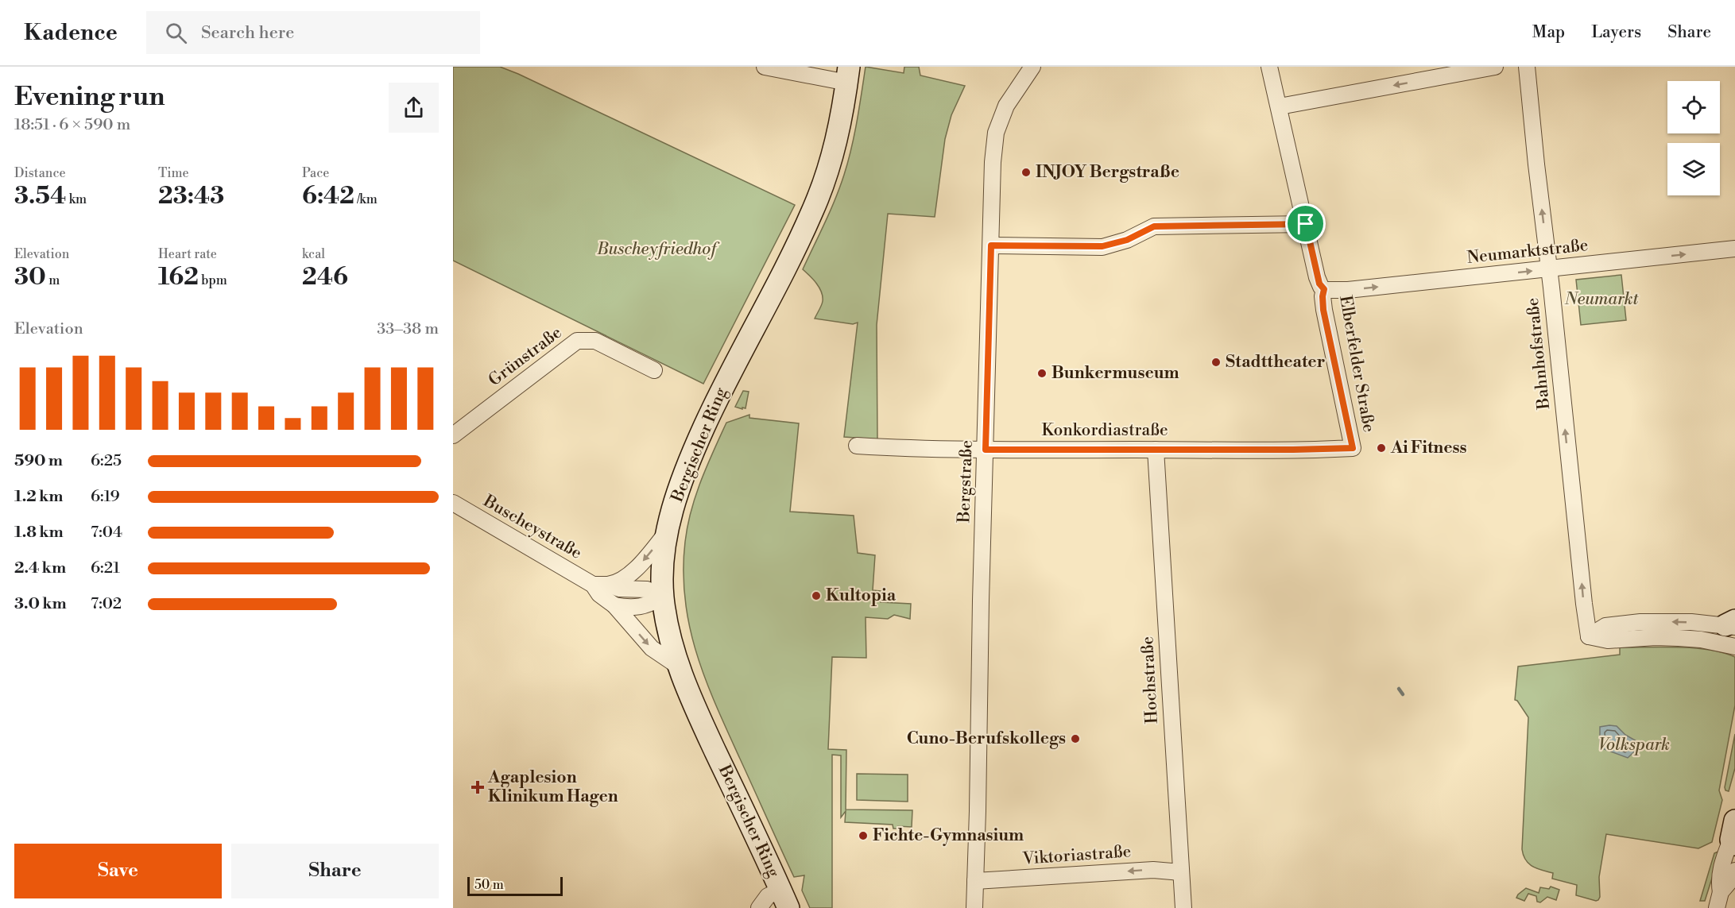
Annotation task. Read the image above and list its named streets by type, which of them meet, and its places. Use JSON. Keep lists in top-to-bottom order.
{
  "streets": {
    "main road": ["Bergischer Ring"],
    "street": [
      "Neumarktstraße",
      "Bahnhofstraße",
      "Grünstraße",
      "Elberfelder Straße",
      "Konkordiastraße",
      "Bergstraße",
      "Buscheystraße",
      "Hochstraße",
      "Viktoriastraße"
    ]
  },
  "crossings": [
    ["Neumarktstraße", "Bahnhofstraße"],
    ["Neumarktstraße", "Elberfelder Straße"],
    ["Elberfelder Straße", "Konkordiastraße"],
    ["Konkordiastraße", "Bergstraße"],
    ["Konkordiastraße", "Hochstraße"],
    ["Bergischer Ring", "Buscheystraße"],
    ["Bergstraße", "Viktoriastraße"],
    ["Hochstraße", "Viktoriastraße"]
  ],
  "one_way": ["Neumarktstraße", "Bahnhofstraße", "Viktoriastraße"],
  "parks": ["Buscheyfriedhof", "Neumarkt", "Volkspark"],
  "places": {
    "other": [
      "INJOY Bergstraße",
      "Stadttheater",
      "Bunkermuseum",
      "Ai Fitness",
      "Kultopia",
      "Cuno-Berufskollegs",
      "Fichte-Gymnasium"
    ],
    "health": ["Agaplesion Klinikum Hagen"]
  },
  "scale_bar": "50 m",
  "page": {
    "header": "Kadence",
    "search": "Search here",
    "nav": ["Map", "Layers", "Share"],
    "heading": ["Evening run", "18:51 · 6 × 590 m"],
    "stats": [
      ["Distance", "3.54 km"],
      ["Time", "23:43"],
      ["Pace", "6:42 /km"],
      ["Elevation", "30 m"],
      ["Heart rate", "162 bpm"],
      ["kcal", "246"]
    ],
    "chart": ["Elevation", "33–38 m"],
    "list": [
      {
        "name": "590 m",
        "note": "6:25"
      },
      {
        "name": "1.2 km",
        "note": "6:19"
      },
      {
        "name": "1.8 km",
        "note": "7:04"
      },
      {
        "name": "2.4 km",
        "note": "6:21"
      },
      {
        "name": "3.0 km",
        "note": "7:02"
      }
    ],
    "buttons": ["Save", "Share"],
    "scale": "50 m"
  }
}
